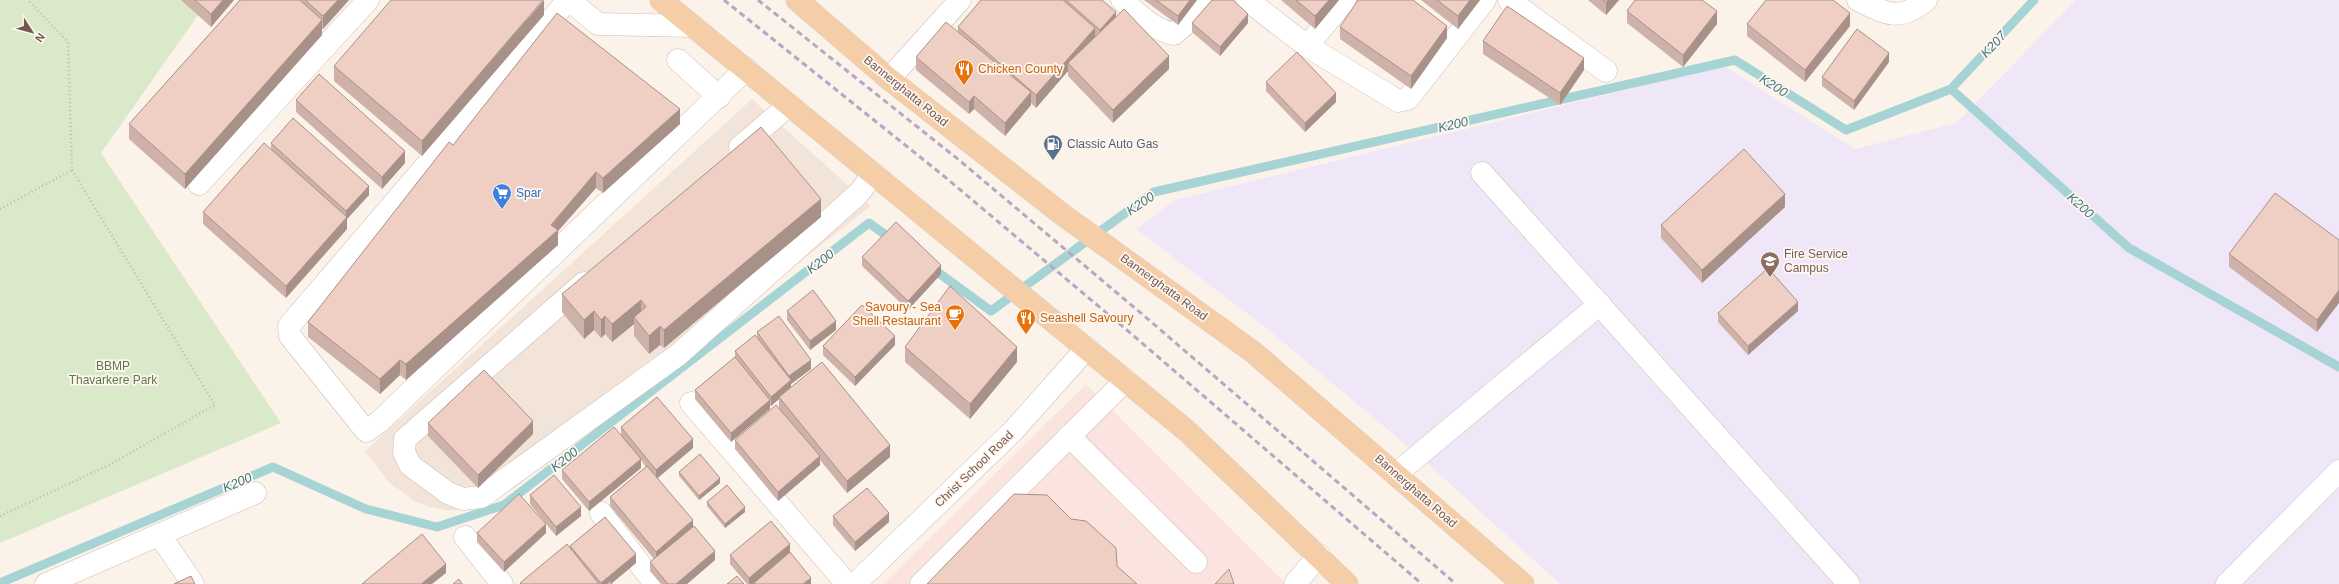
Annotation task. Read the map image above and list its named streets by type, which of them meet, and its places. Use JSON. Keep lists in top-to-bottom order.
{
  "streets": {
    "main road": ["Bannerghatta Road"],
    "street": ["Christ School Road"]
  },
  "water": ["K207", "K200"],
  "parks": ["BBMP Thavarkere Park"],
  "places": {
    "restaurant": ["Chicken County", "Seashell Savoury"],
    "fuel station": ["Classic Auto Gas"],
    "supermarket": ["Spar"],
    "school or university": ["Fire Service Campus"],
    "cafe": ["Savoury - Sea Shell Restaurant"]
  },
  "north": "bottom right"
}
